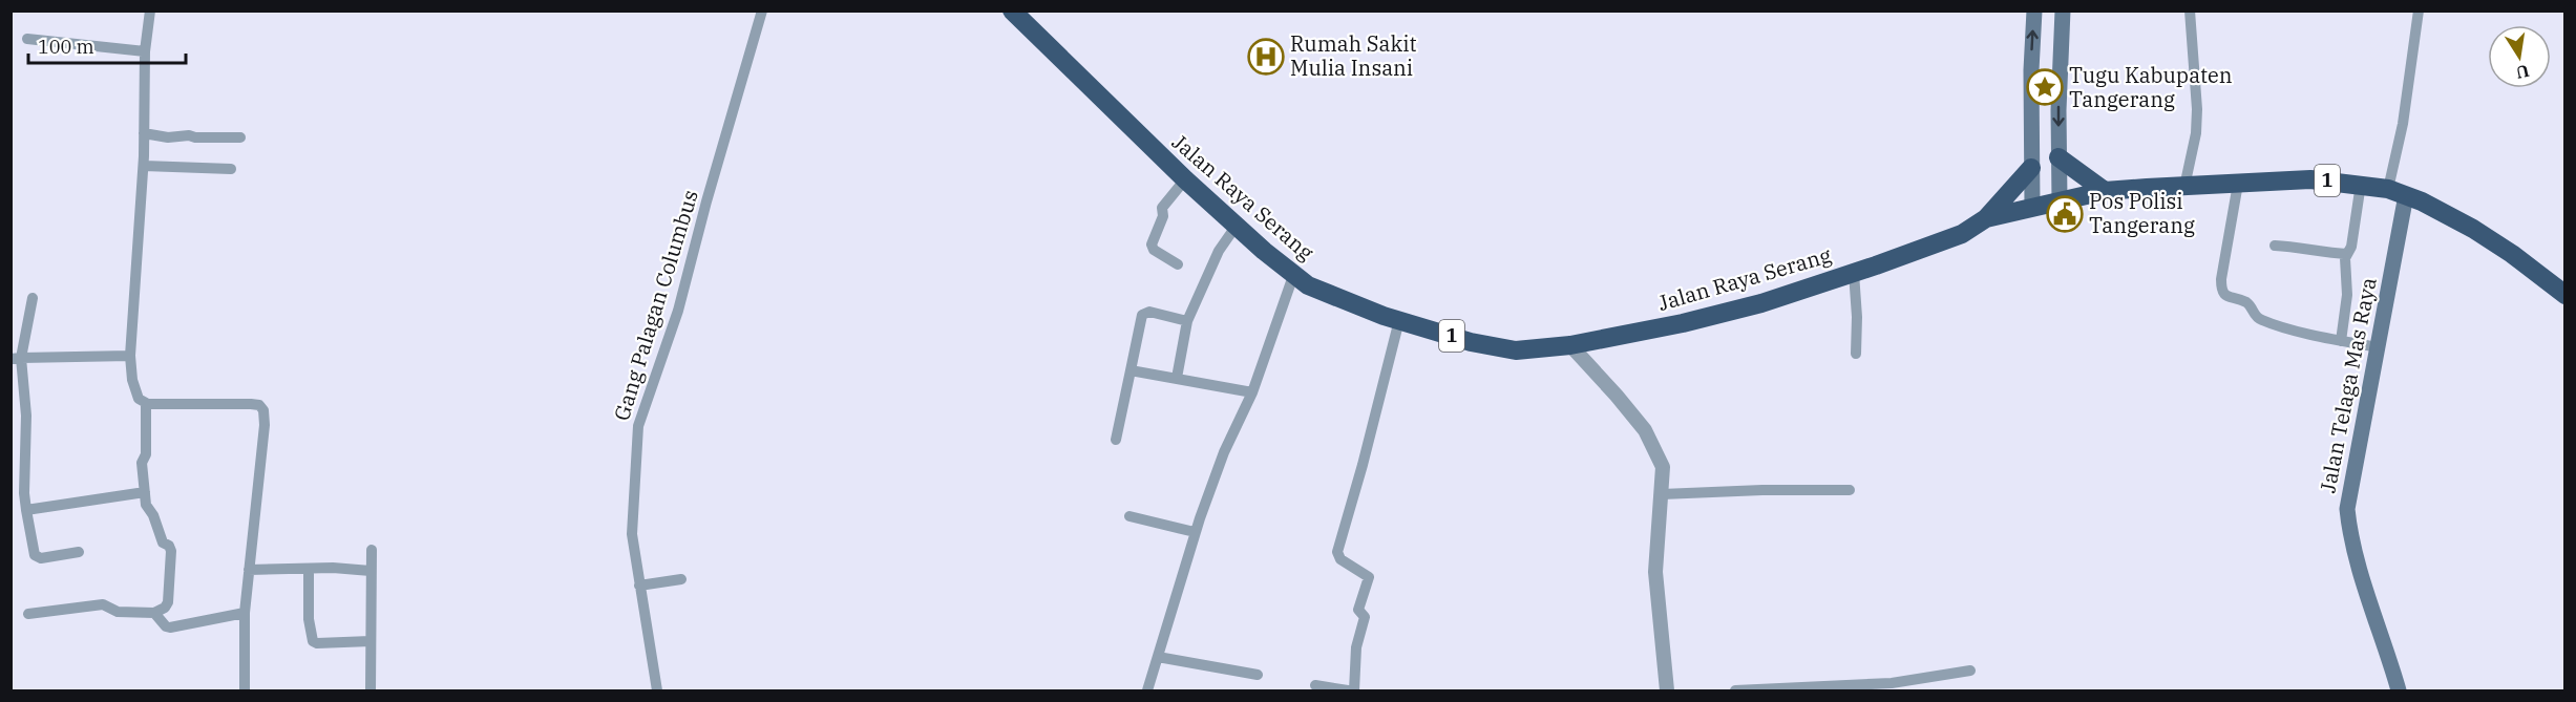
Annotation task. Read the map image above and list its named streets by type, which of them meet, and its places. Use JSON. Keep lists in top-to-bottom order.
{
  "streets": {
    "highway": ["1", "Jalan Raya Serang"],
    "main road": ["Jalan Telaga Mas Raya"],
    "street": ["Gang Palagan Columbus"]
  },
  "crossings": [
    ["Jalan Raya Serang", "Jalan Telaga Mas Raya"]
  ],
  "places": {
    "hospital": ["Rumah Sakit Mulia Insani"],
    "place": ["Tugu Kabupaten Tangerang"],
    "public building": ["Pos Polisi Tangerang"]
  },
  "scale_bar": "100 m",
  "north": "bottom"
}
